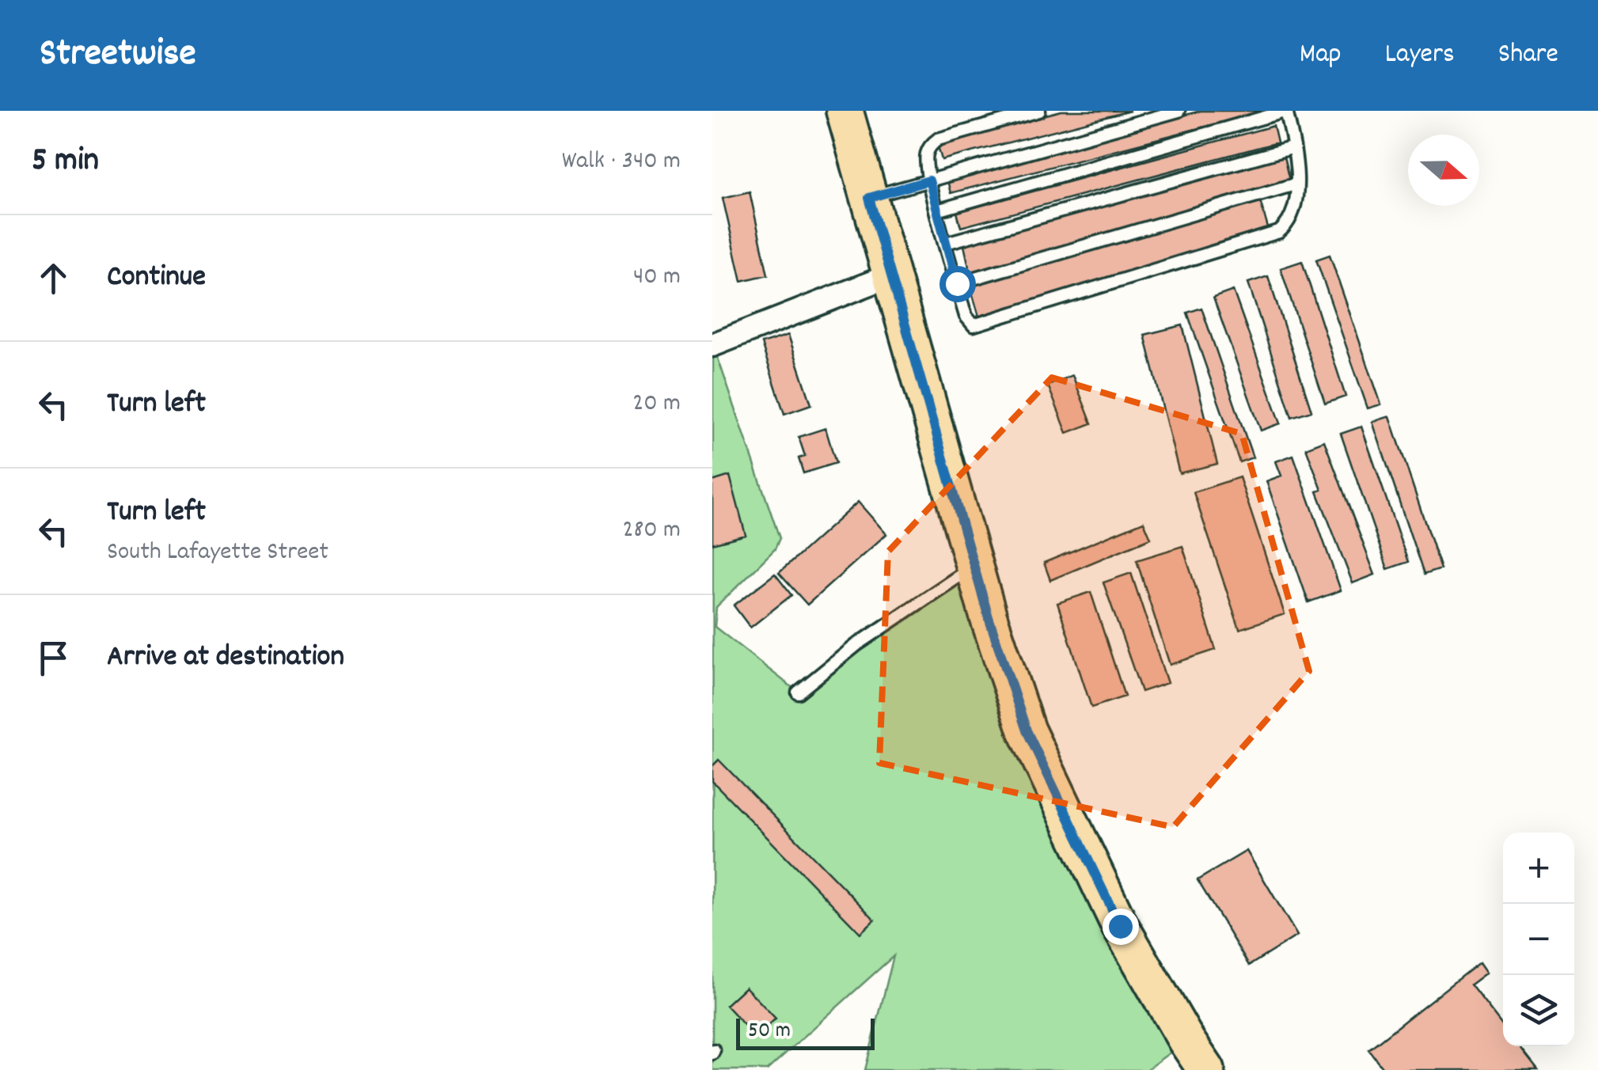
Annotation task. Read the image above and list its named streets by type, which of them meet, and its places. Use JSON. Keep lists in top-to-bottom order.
{
  "scale_bar": "50 m",
  "north": "right",
  "page": {
    "header": "Streetwise",
    "nav": ["Map", "Layers", "Share"],
    "heading": ["5 min", "Walk · 340 m"],
    "list": [
      ["Continue", "40 m"],
      ["Turn left", "20 m"],
      ["Turn left", "South Lafayette Street", "280 m"],
      "Arrive at destination"
    ],
    "map_buttons": ["+", "−"],
    "scale": "50 m"
  }
}
